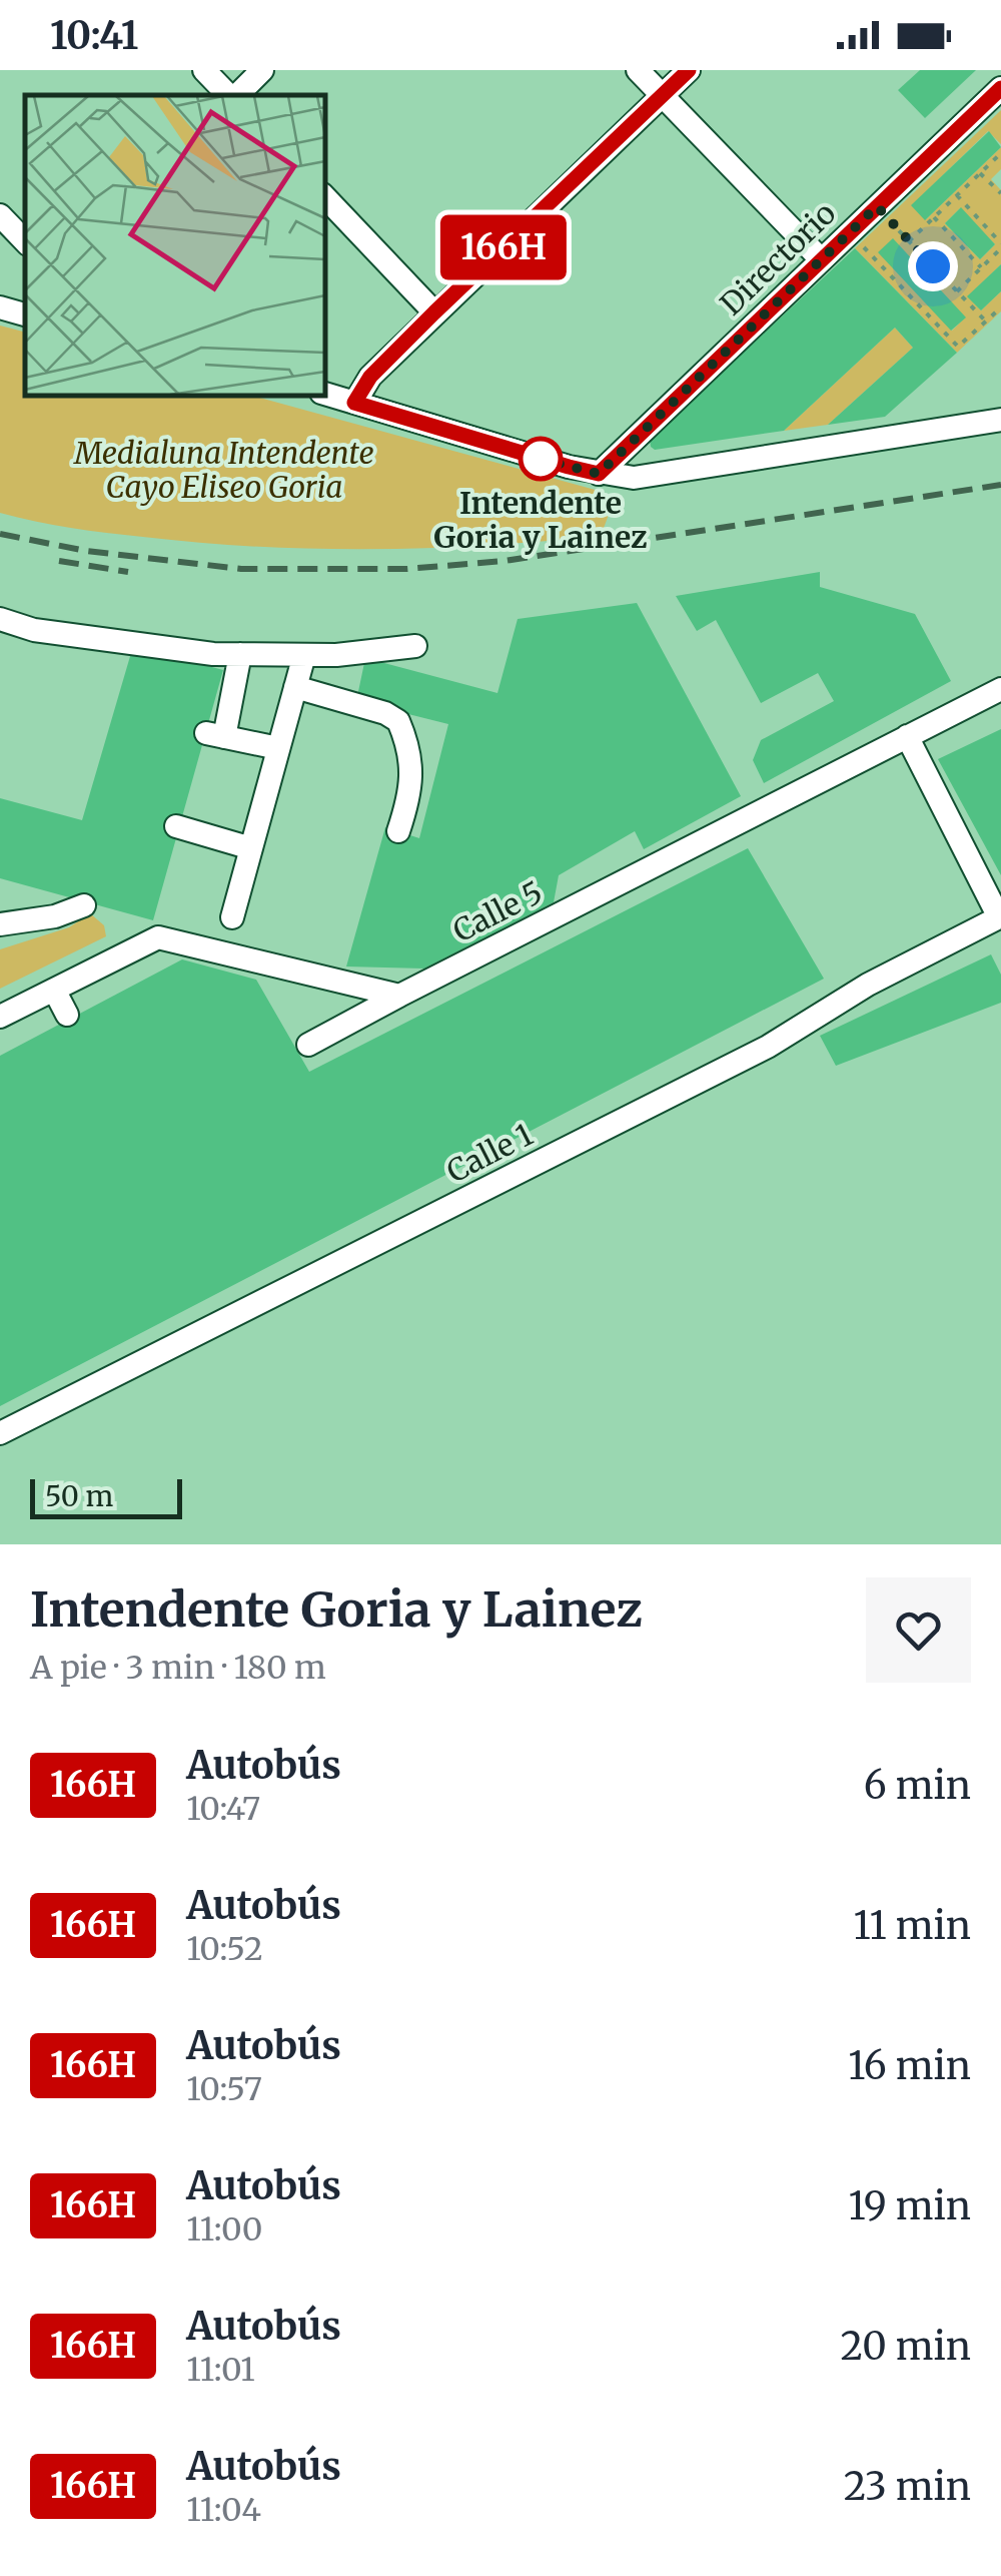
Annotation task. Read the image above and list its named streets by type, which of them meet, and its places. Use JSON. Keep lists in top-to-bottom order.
{
  "streets": {
    "street": ["Directorio", "Calle 5", "Calle 1"]
  },
  "parks": ["Medialuna Intendente Cayo Eliseo Goria"],
  "places": ["Intendente Goria y Lainez"],
  "lines": ["bus line 166H"],
  "scale_bar": "50 m",
  "page": {
    "status": "10:41",
    "on_map": "166H",
    "scale": "50 m",
    "heading": ["Intendente Goria y Lainez", "A pie · 3 min · 180 m"],
    "list": [
      {
        "mark": "166H",
        "name": "Autobús",
        "note": "10:47",
        "value": "6 min"
      },
      {
        "mark": "166H",
        "name": "Autobús",
        "note": "10:52",
        "value": "11 min"
      },
      {
        "mark": "166H",
        "name": "Autobús",
        "note": "10:57",
        "value": "16 min"
      },
      {
        "mark": "166H",
        "name": "Autobús",
        "note": "11:00",
        "value": "19 min"
      },
      {
        "mark": "166H",
        "name": "Autobús",
        "note": "11:01",
        "value": "20 min"
      },
      {
        "mark": "166H",
        "name": "Autobús",
        "note": "11:04",
        "value": "23 min"
      }
    ]
  }
}
